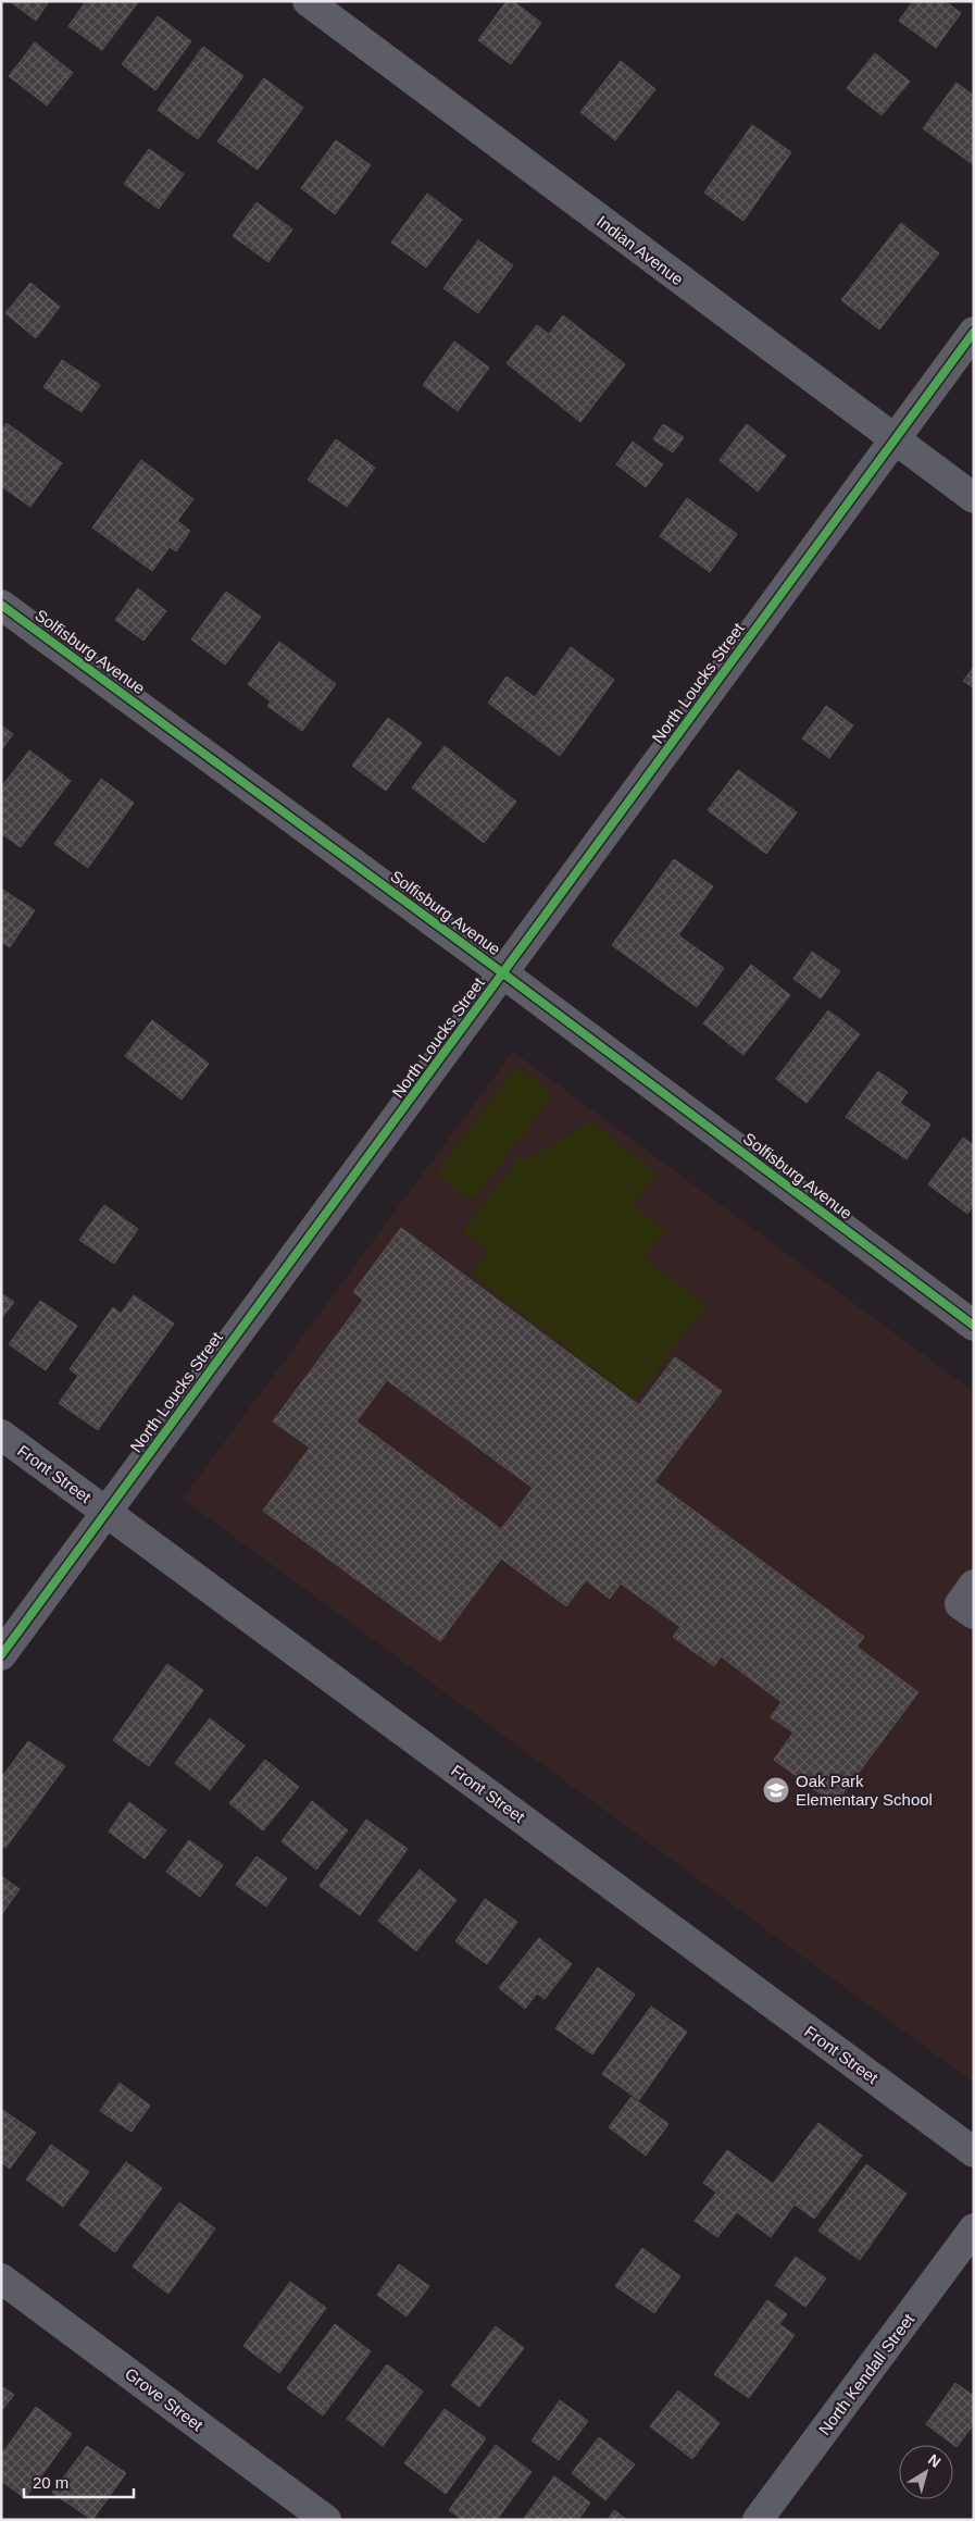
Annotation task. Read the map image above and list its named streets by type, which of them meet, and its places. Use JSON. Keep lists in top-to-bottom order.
{
  "streets": {
    "street": [
      "Indian Avenue",
      "Solfisburg Avenue",
      "North Loucks Street",
      "Front Street",
      "North Kendall Street",
      "Grove Street"
    ]
  },
  "crossings": [
    ["Indian Avenue", "North Loucks Street"],
    ["Solfisburg Avenue", "North Loucks Street"],
    ["North Loucks Street", "Front Street"]
  ],
  "places": {
    "school or university": ["Oak Park Elementary School"]
  },
  "scale_bar": "20 m",
  "north": "top right"
}
